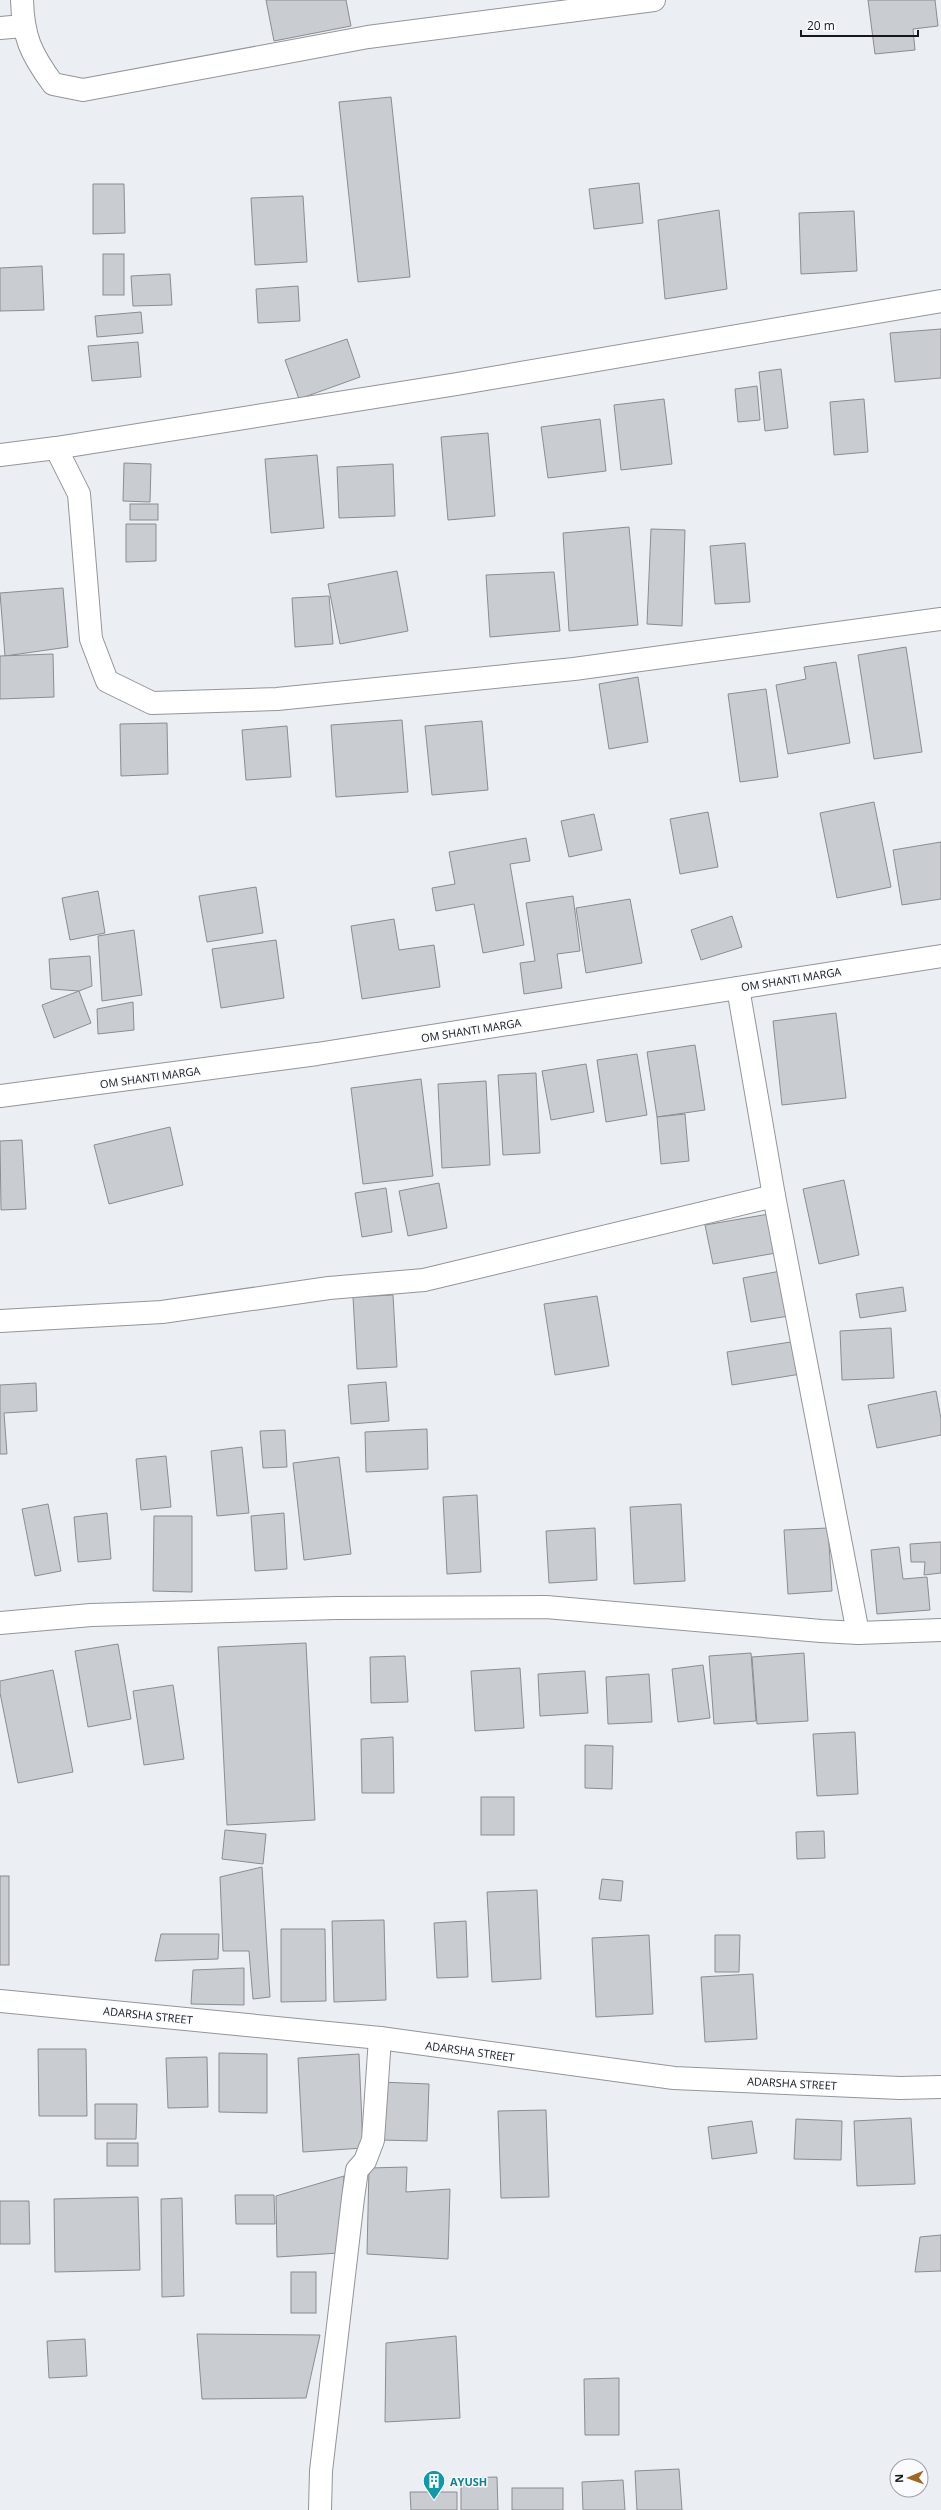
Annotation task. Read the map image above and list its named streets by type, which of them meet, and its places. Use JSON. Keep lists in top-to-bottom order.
{
  "streets": {
    "street": ["OM SHANTI MARGA", "ADARSHA STREET"]
  },
  "places": {
    "building": ["AYUSH"]
  },
  "scale_bar": "20 m",
  "north": "left"
}
